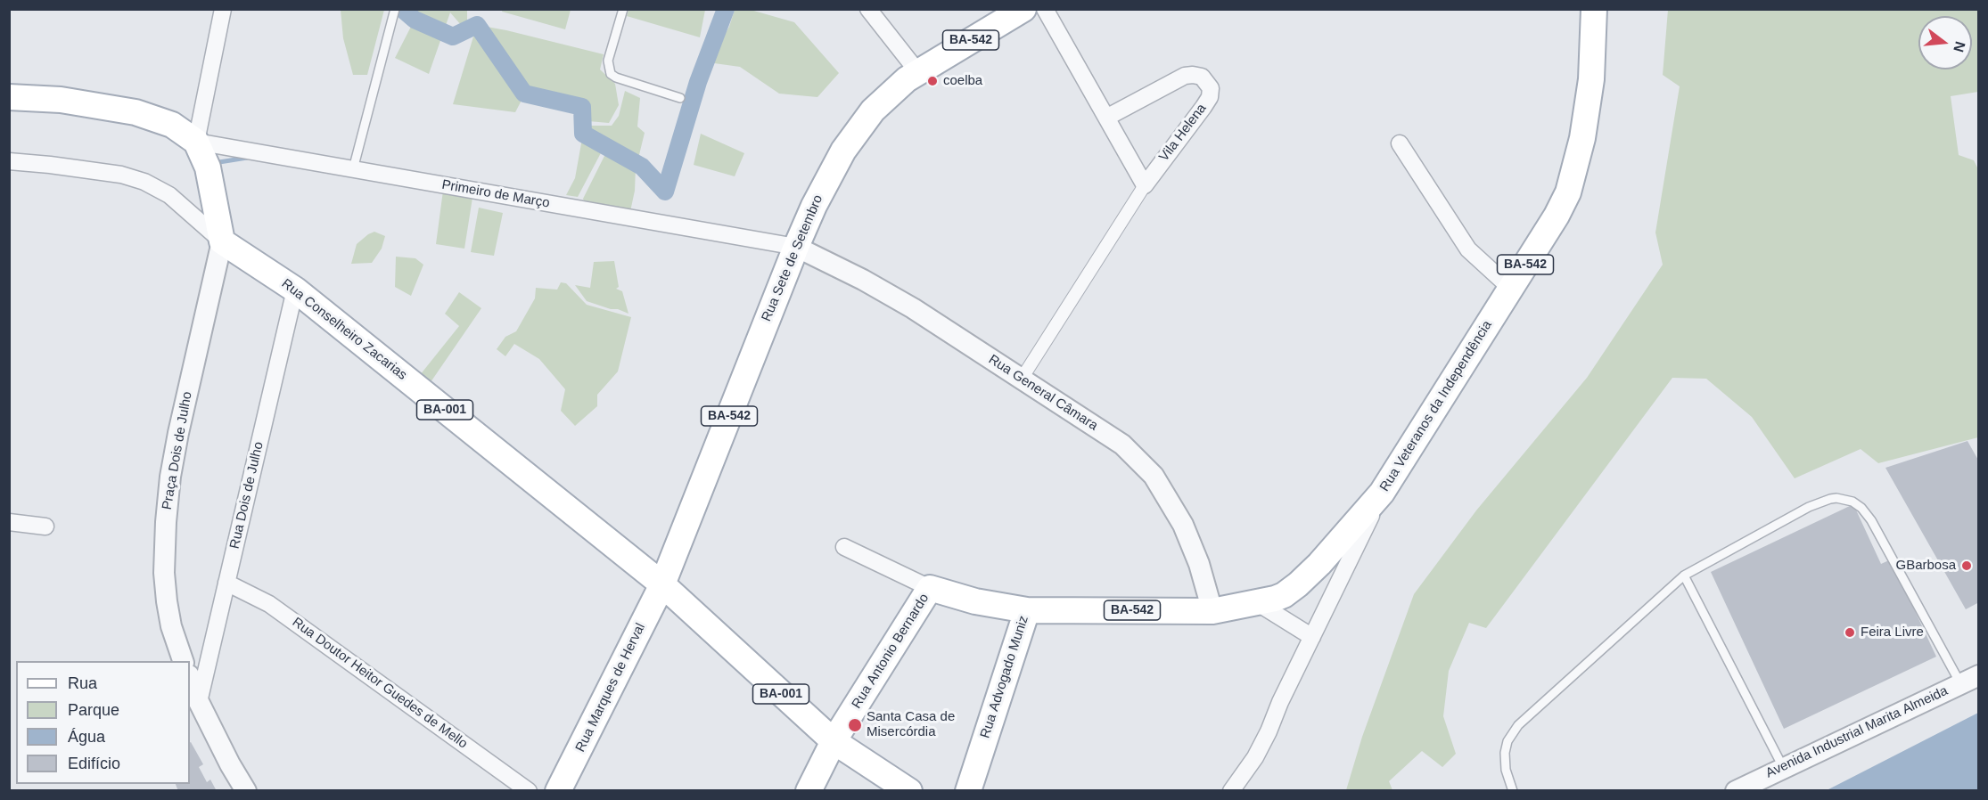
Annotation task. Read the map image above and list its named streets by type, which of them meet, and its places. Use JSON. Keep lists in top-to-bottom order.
{
  "streets": {
    "main road": [
      "BA-542",
      "Rua Sete de Setembro",
      "Rua Conselheiro Zacarias",
      "Rua Veteranos da Independência",
      "BA-001",
      "Rua Antonio Bernardo",
      "Rua Advogado Muniz",
      "Rua Marques de Herval"
    ],
    "street": [
      "Vila Helena",
      "Primeiro de Março",
      "Rua General Câmara",
      "Praça Dois de Julho",
      "Rua Dois de Julho",
      "Rua Doutor Heitor Guedes de Mello",
      "Avenida Industrial Marita Almeida"
    ]
  },
  "crossings": [
    ["Primeiro de Março", "Rua Sete de Setembro"],
    ["Primeiro de Março", "Rua General Câmara"],
    ["Rua Sete de Setembro", "Rua Conselheiro Zacarias"],
    ["Rua Sete de Setembro", "Rua General Câmara"],
    ["Rua Sete de Setembro", "BA-001"],
    ["Rua Sete de Setembro", "Rua Marques de Herval"],
    ["Rua Conselheiro Zacarias", "BA-001"],
    ["Rua Conselheiro Zacarias", "Praça Dois de Julho"],
    ["Rua Conselheiro Zacarias", "Rua Dois de Julho"],
    ["Rua Conselheiro Zacarias", "Rua Marques de Herval"],
    ["Rua General Câmara", "Rua Advogado Muniz"],
    ["Rua Veteranos da Independência", "Rua Advogado Muniz"],
    ["BA-001", "Praça Dois de Julho"],
    ["BA-001", "Rua Antonio Bernardo"],
    ["BA-001", "Rua Marques de Herval"],
    ["Rua Dois de Julho", "Rua Doutor Heitor Guedes de Mello"]
  ],
  "places": [
    "coelba",
    "GBarbosa",
    "Feira Livre",
    "Santa Casa de Misercórdia"
  ],
  "legend": [
    "Rua",
    "Parque",
    "Água",
    "Edifício"
  ],
  "north": "right"
}
